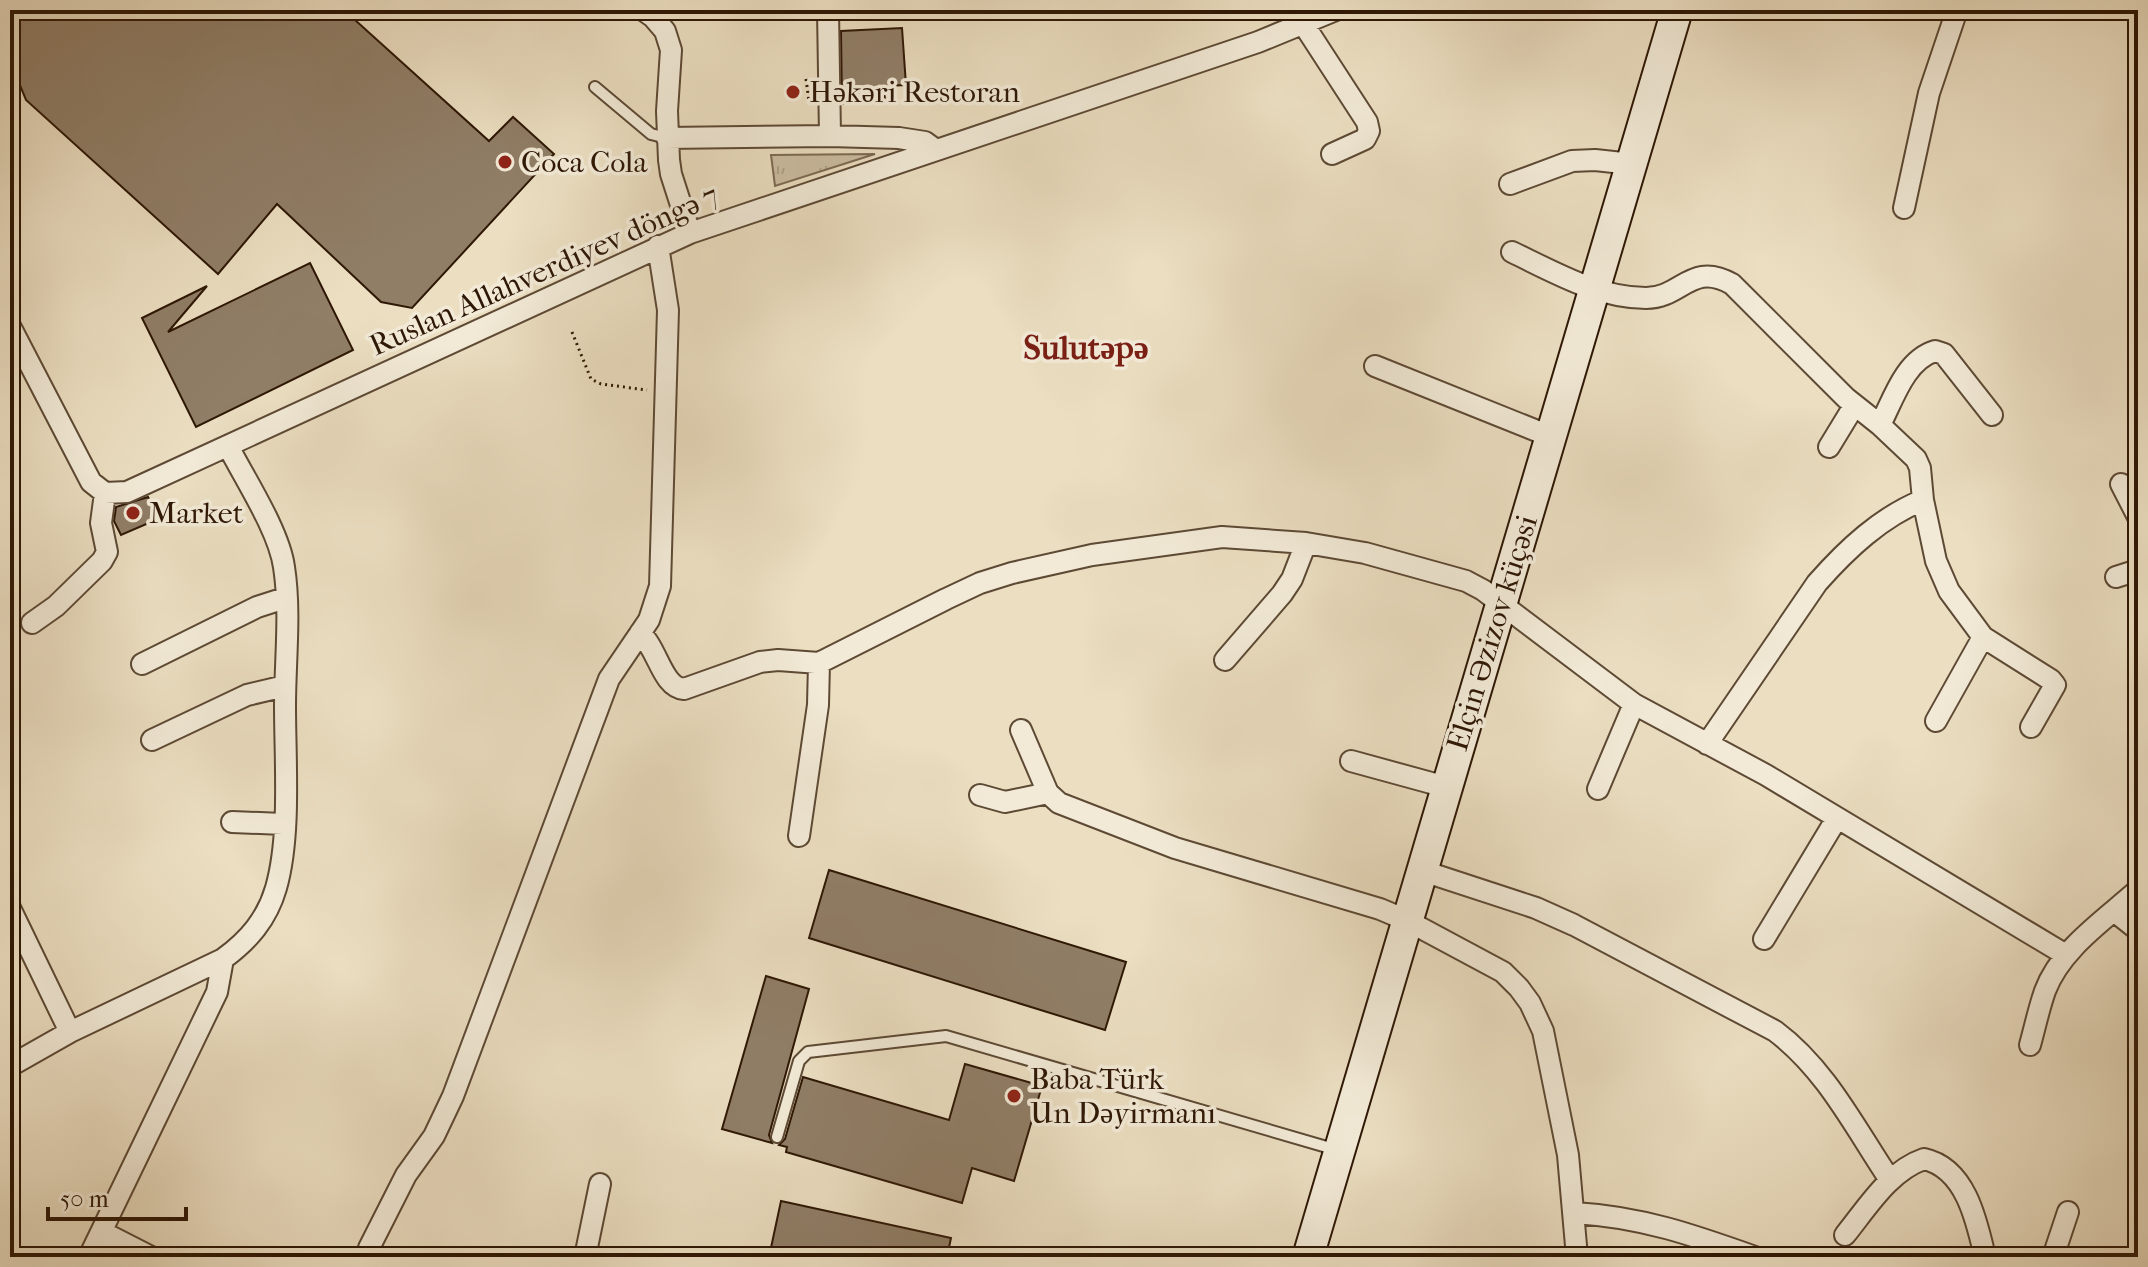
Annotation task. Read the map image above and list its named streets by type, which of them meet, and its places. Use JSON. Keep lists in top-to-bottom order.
{
  "streets": {
    "street": ["Ruslan Allahverdiyev döngə 7", "Elçin Əzizov küçəsi"]
  },
  "districts": ["Sulutəpə"],
  "places": [
    "Həkəri Restoran",
    "Coca Cola",
    "Market",
    "Baba Türk Un Dəyirmanı"
  ],
  "scale_bar": "50 m"
}
